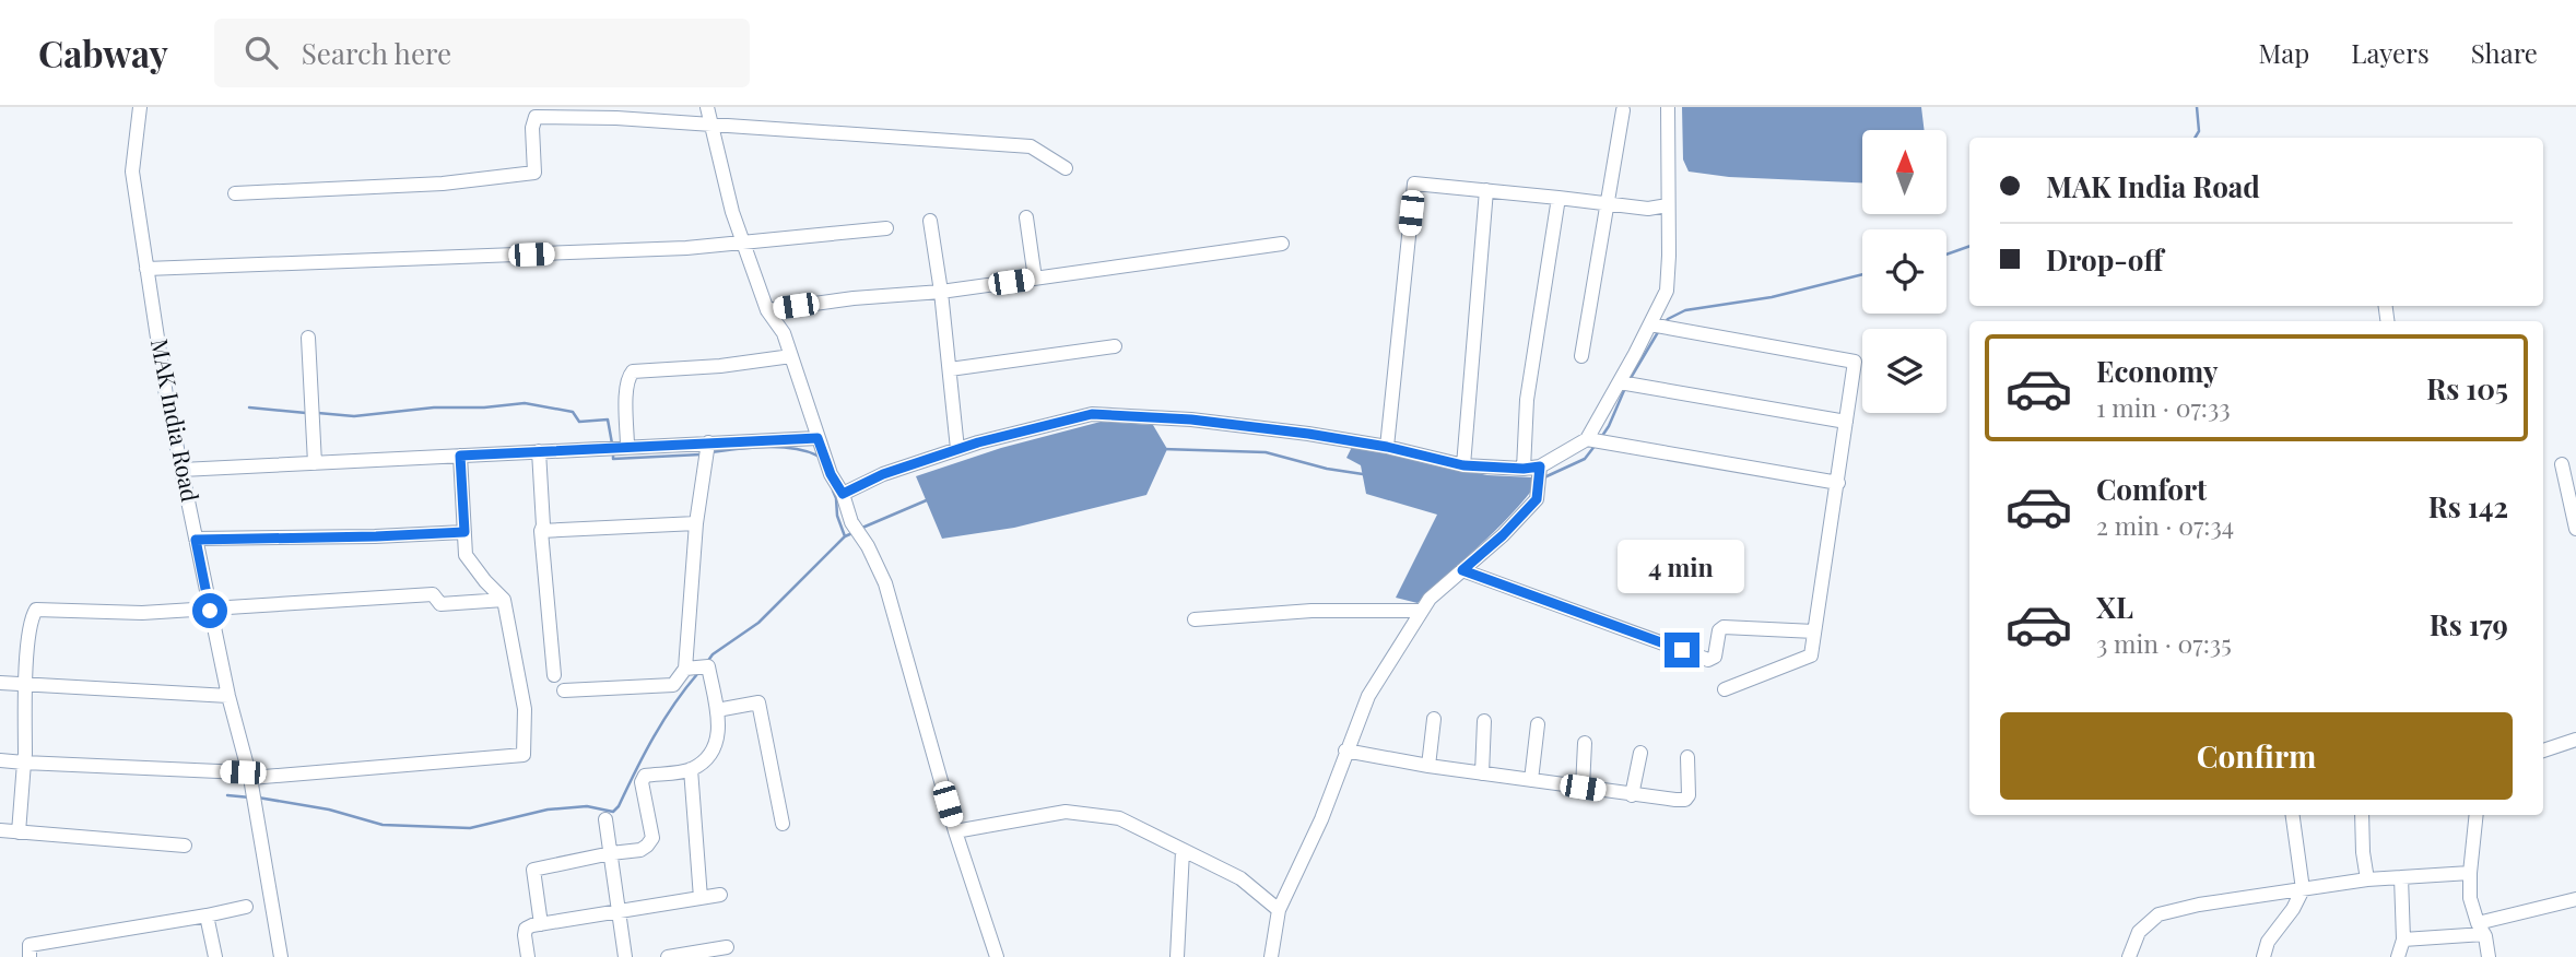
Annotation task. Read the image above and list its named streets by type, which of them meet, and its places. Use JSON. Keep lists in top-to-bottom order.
{
  "streets": {
    "street": ["MAK India Road"]
  },
  "north": "top",
  "page": {
    "header": "Cabway",
    "search": "Search here",
    "nav": ["Map", "Layers", "Share"],
    "banner": ["MAK India Road", "Drop-off"],
    "list": [
      {
        "name": "Economy",
        "note": "1 min · 07:33",
        "value": "Rs 105"
      },
      {
        "name": "Comfort",
        "note": "2 min · 07:34",
        "value": "Rs 142"
      },
      {
        "name": "XL",
        "note": "3 min · 07:35",
        "value": "Rs 179"
      }
    ],
    "bubble": "4 min",
    "buttons": "Confirm"
  }
}
